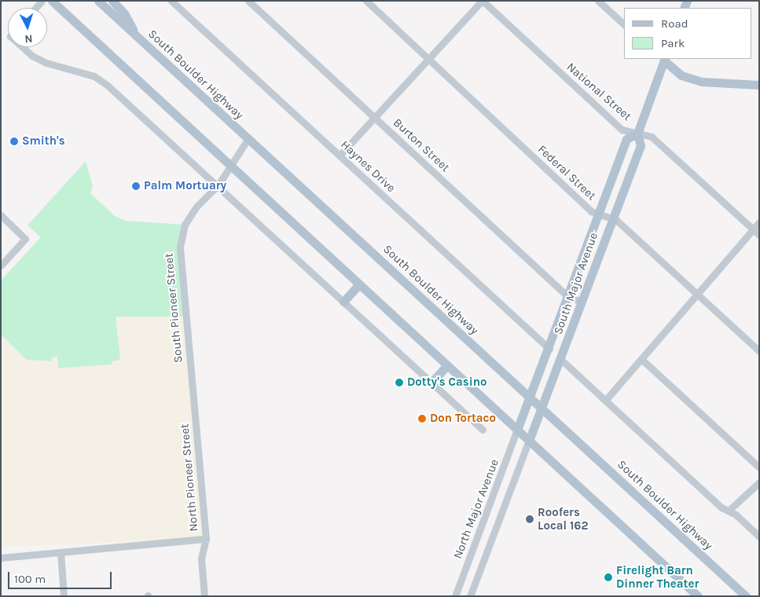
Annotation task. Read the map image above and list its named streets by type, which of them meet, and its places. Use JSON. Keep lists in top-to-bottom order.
{
  "streets": {
    "main road": ["South Boulder Highway", "South Major Avenue"],
    "street": [
      "National Street",
      "Burton Street",
      "Haynes Drive",
      "Federal Street",
      "South Pioneer Street",
      "North Pioneer Street",
      "North Major Avenue"
    ]
  },
  "crossings": [
    ["South Boulder Highway", "South Major Avenue"],
    ["South Boulder Highway", "South Pioneer Street"],
    ["National Street", "South Major Avenue"],
    ["Burton Street", "South Major Avenue"],
    ["Haynes Drive", "South Major Avenue"],
    ["Federal Street", "South Major Avenue"],
    ["South Major Avenue", "North Major Avenue"],
    ["South Pioneer Street", "North Pioneer Street"]
  ],
  "places": [
    "Smith's",
    "Palm Mortuary",
    "Dotty's Casino",
    "Don Tortaco",
    "Roofers Local 162",
    "Firelight Barn Dinner Theater"
  ],
  "legend": ["Road", "Park"],
  "scale_bar": "100 m",
  "north": "bottom"
}
